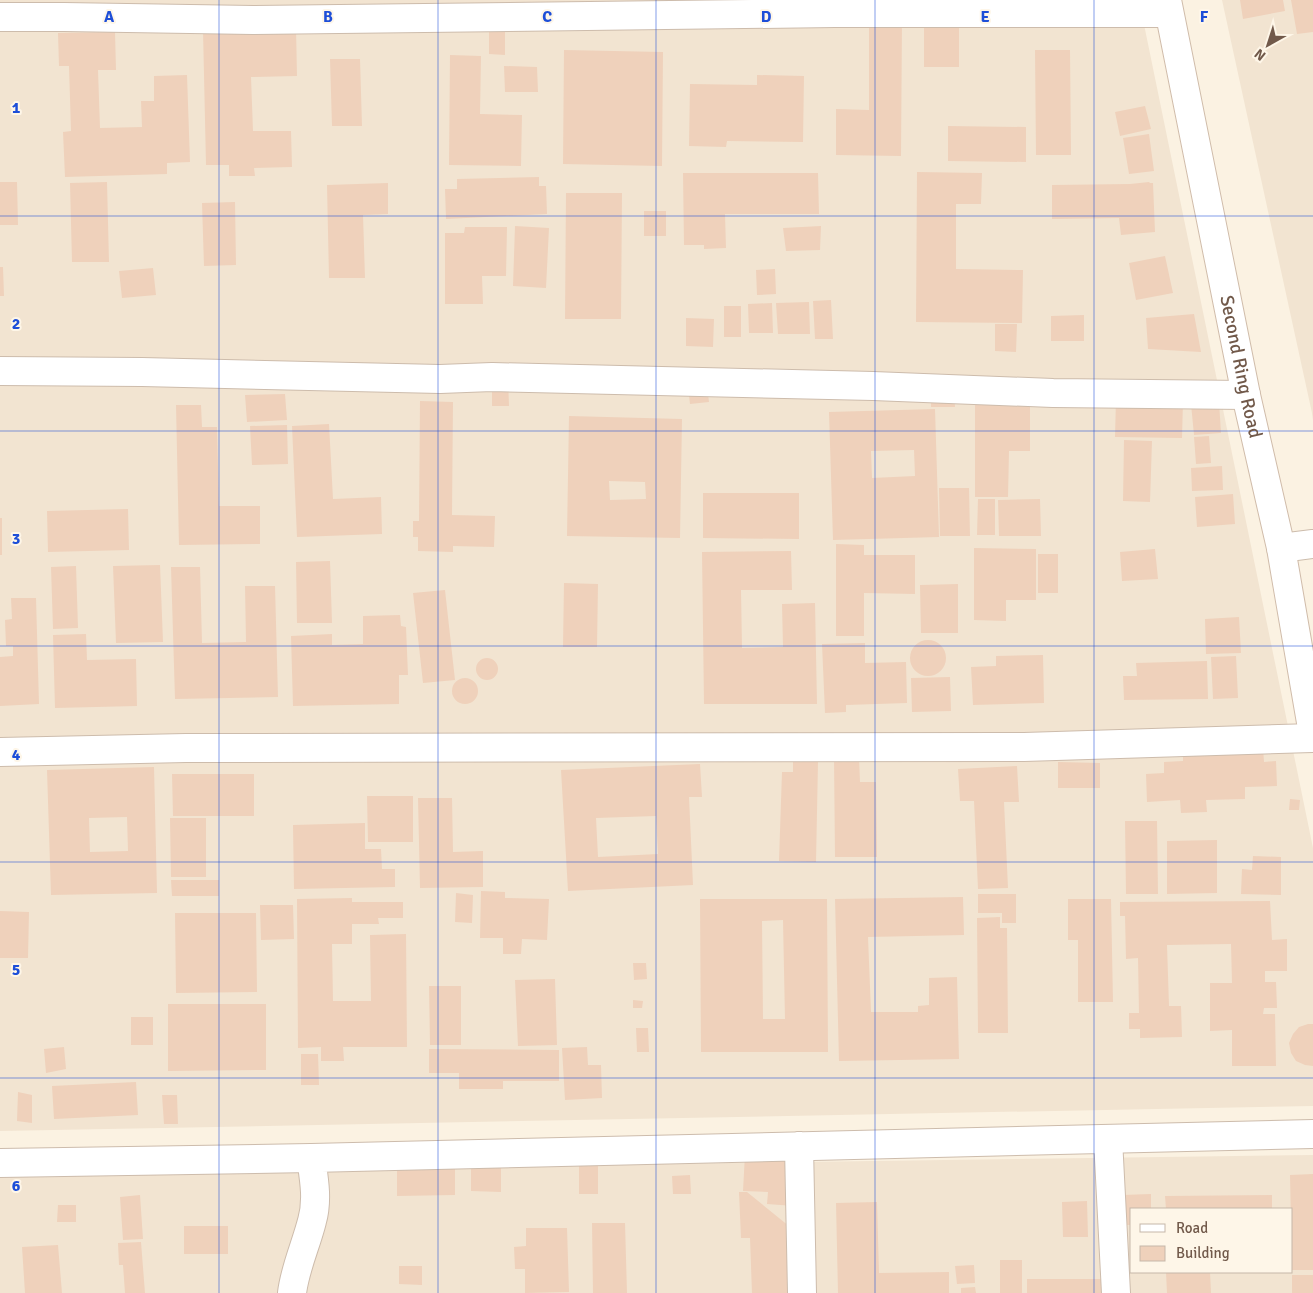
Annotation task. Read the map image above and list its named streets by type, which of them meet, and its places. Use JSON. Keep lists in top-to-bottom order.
{
  "streets": {
    "street": ["Second Ring Road"]
  },
  "legend": ["Road", "Building"],
  "north": "bottom left",
  "grid": {
    "columns": [
      "A",
      "B",
      "C",
      "D",
      "E",
      "F"
    ],
    "rows": [
      "1",
      "2",
      "3",
      "4",
      "5",
      "6"
    ]
  }
}
